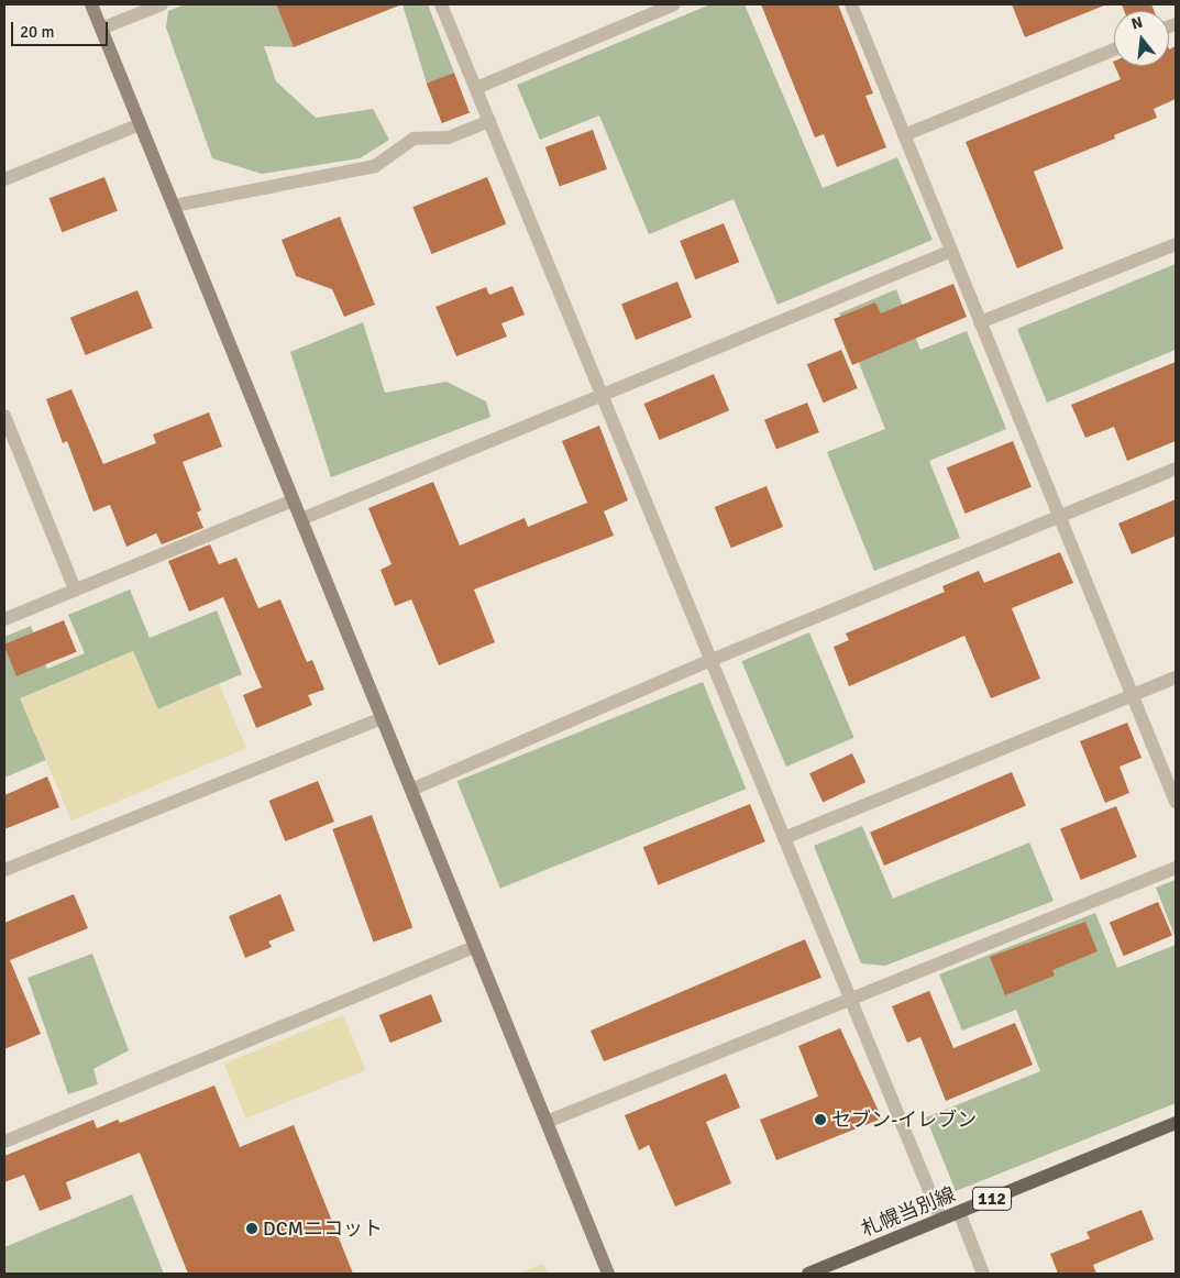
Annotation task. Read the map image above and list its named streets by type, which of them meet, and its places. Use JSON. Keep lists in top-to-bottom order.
{
  "streets": {
    "main road": ["112", "札幌当別線"]
  },
  "places": ["セブン-イレブン", "DCMニコット"],
  "scale_bar": "20 m",
  "north": "top"
}
